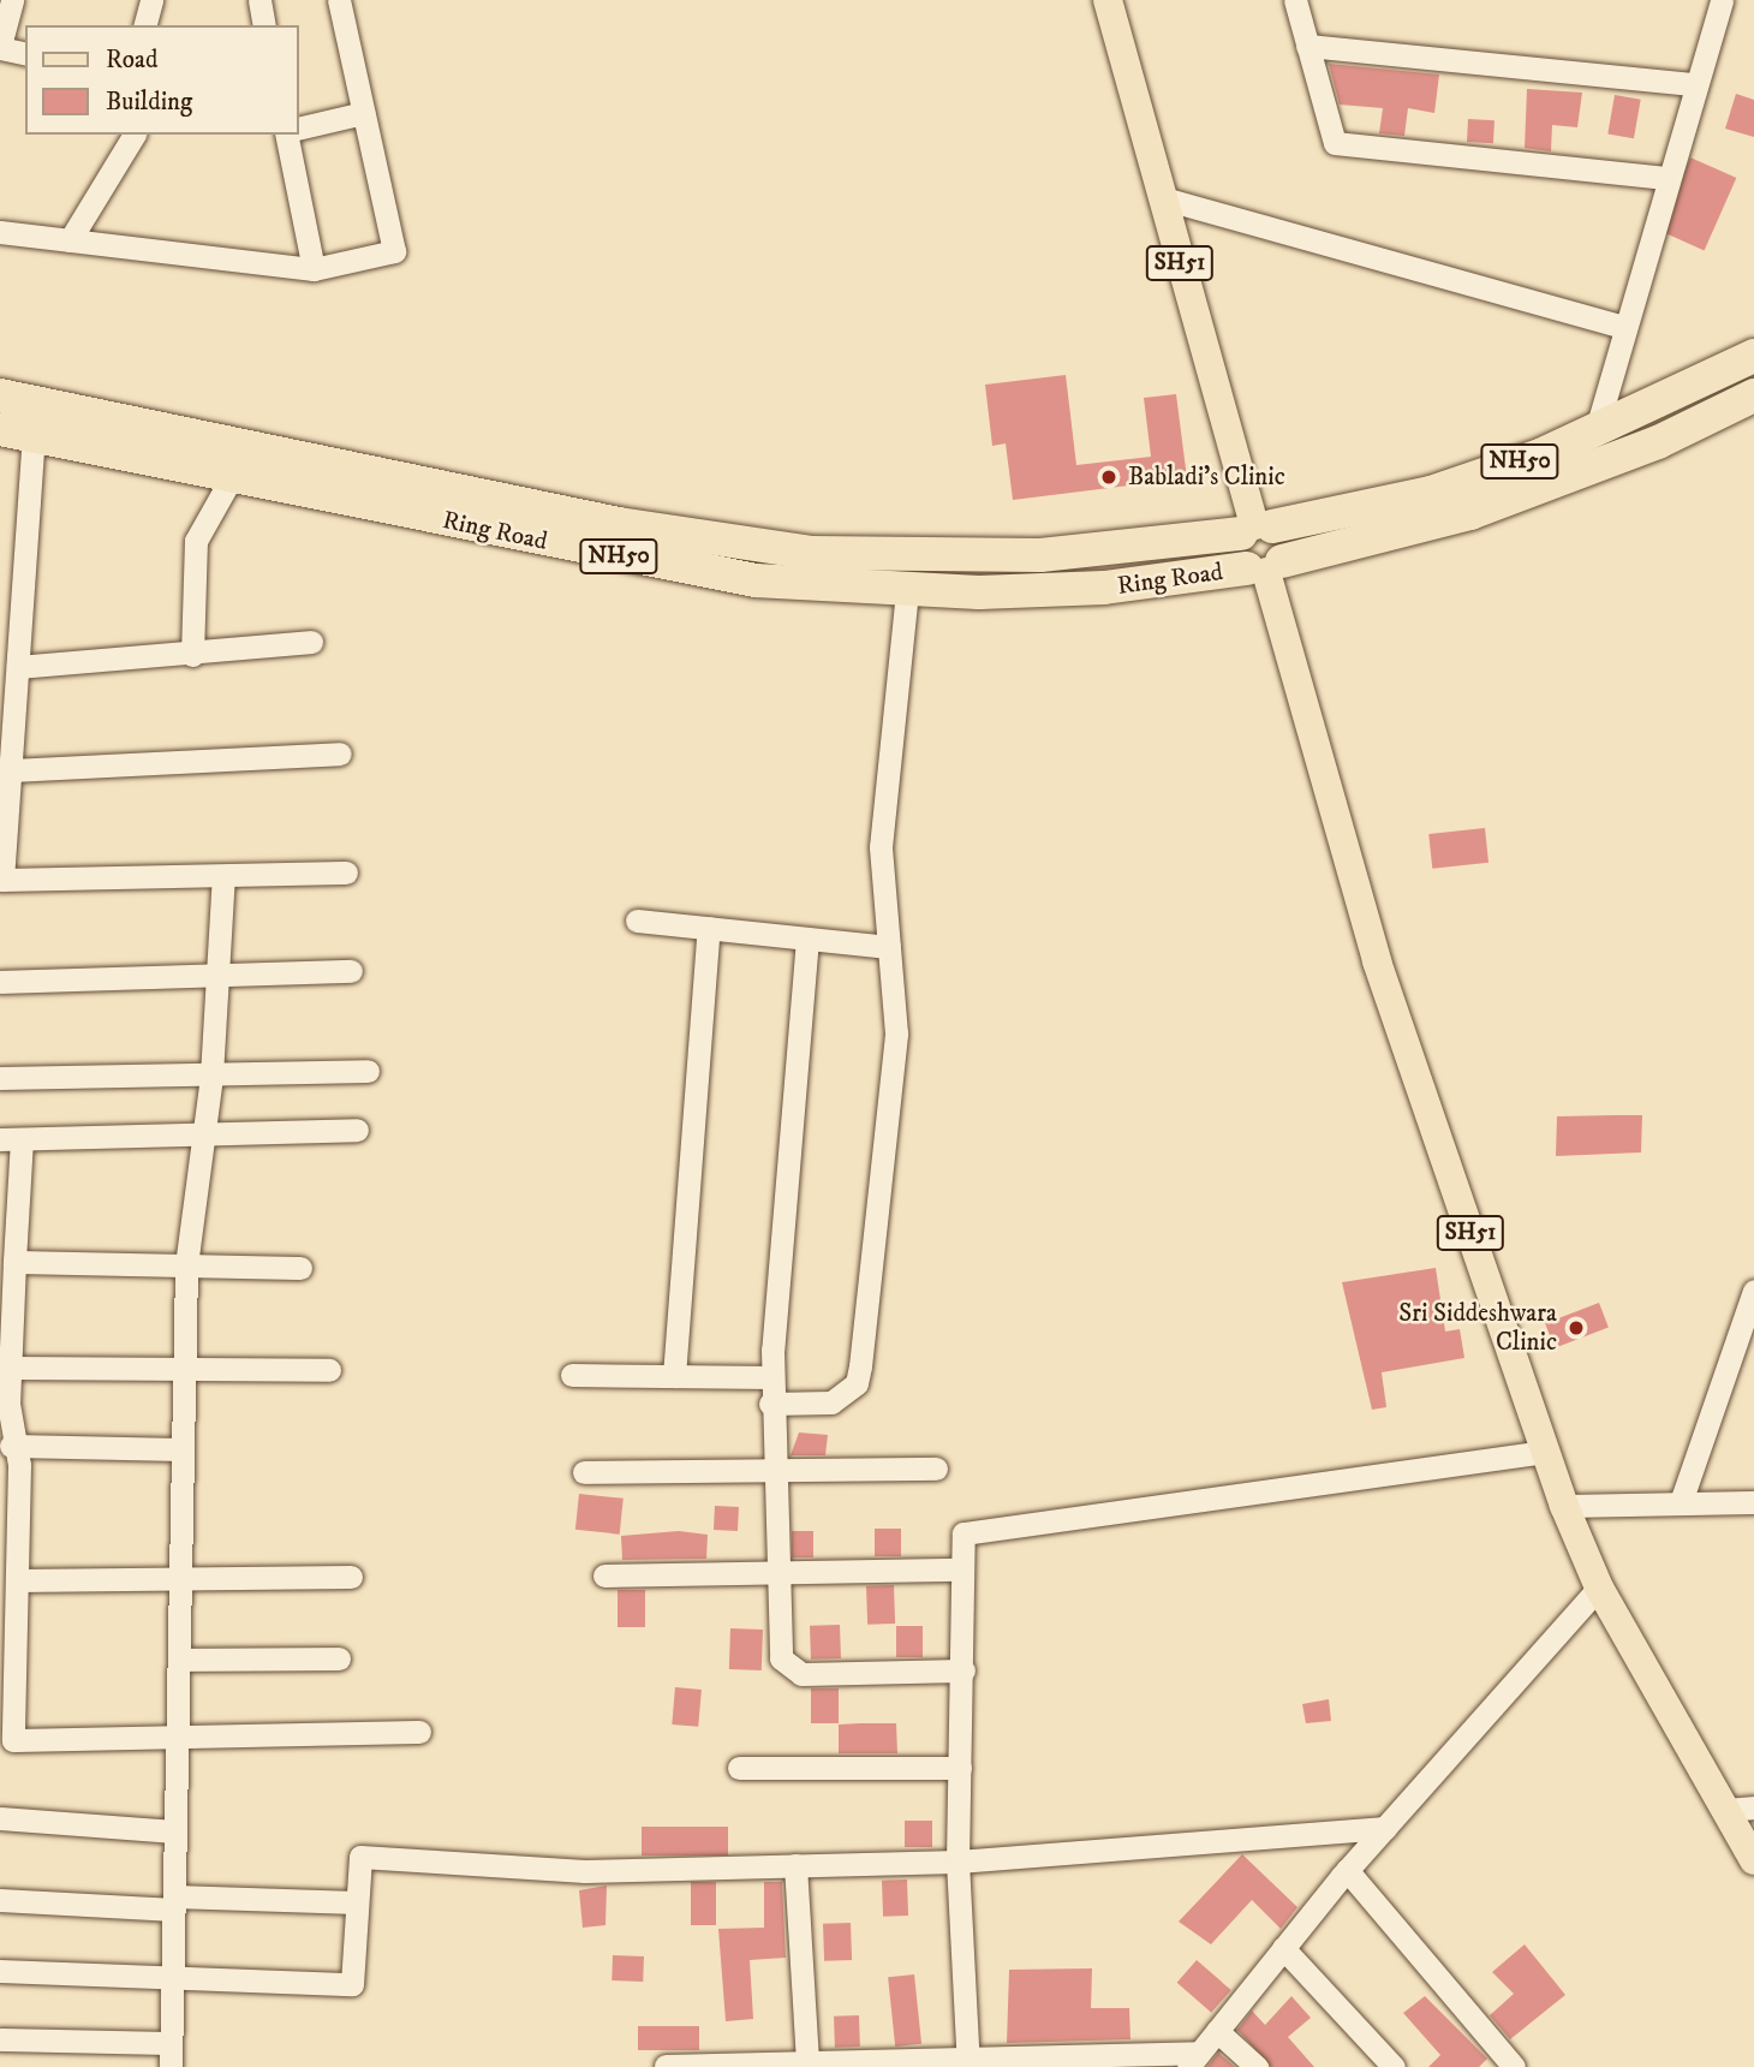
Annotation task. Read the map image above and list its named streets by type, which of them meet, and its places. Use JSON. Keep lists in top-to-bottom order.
{
  "streets": {
    "highway": ["NH50", "Ring Road"],
    "main road": ["SH51"]
  },
  "crossings": [
    ["SH51", "Ring Road"]
  ],
  "places": ["Babladi's Clinic", "Sri Siddeshwara Clinic"],
  "legend": ["Road", "Building"]
}
